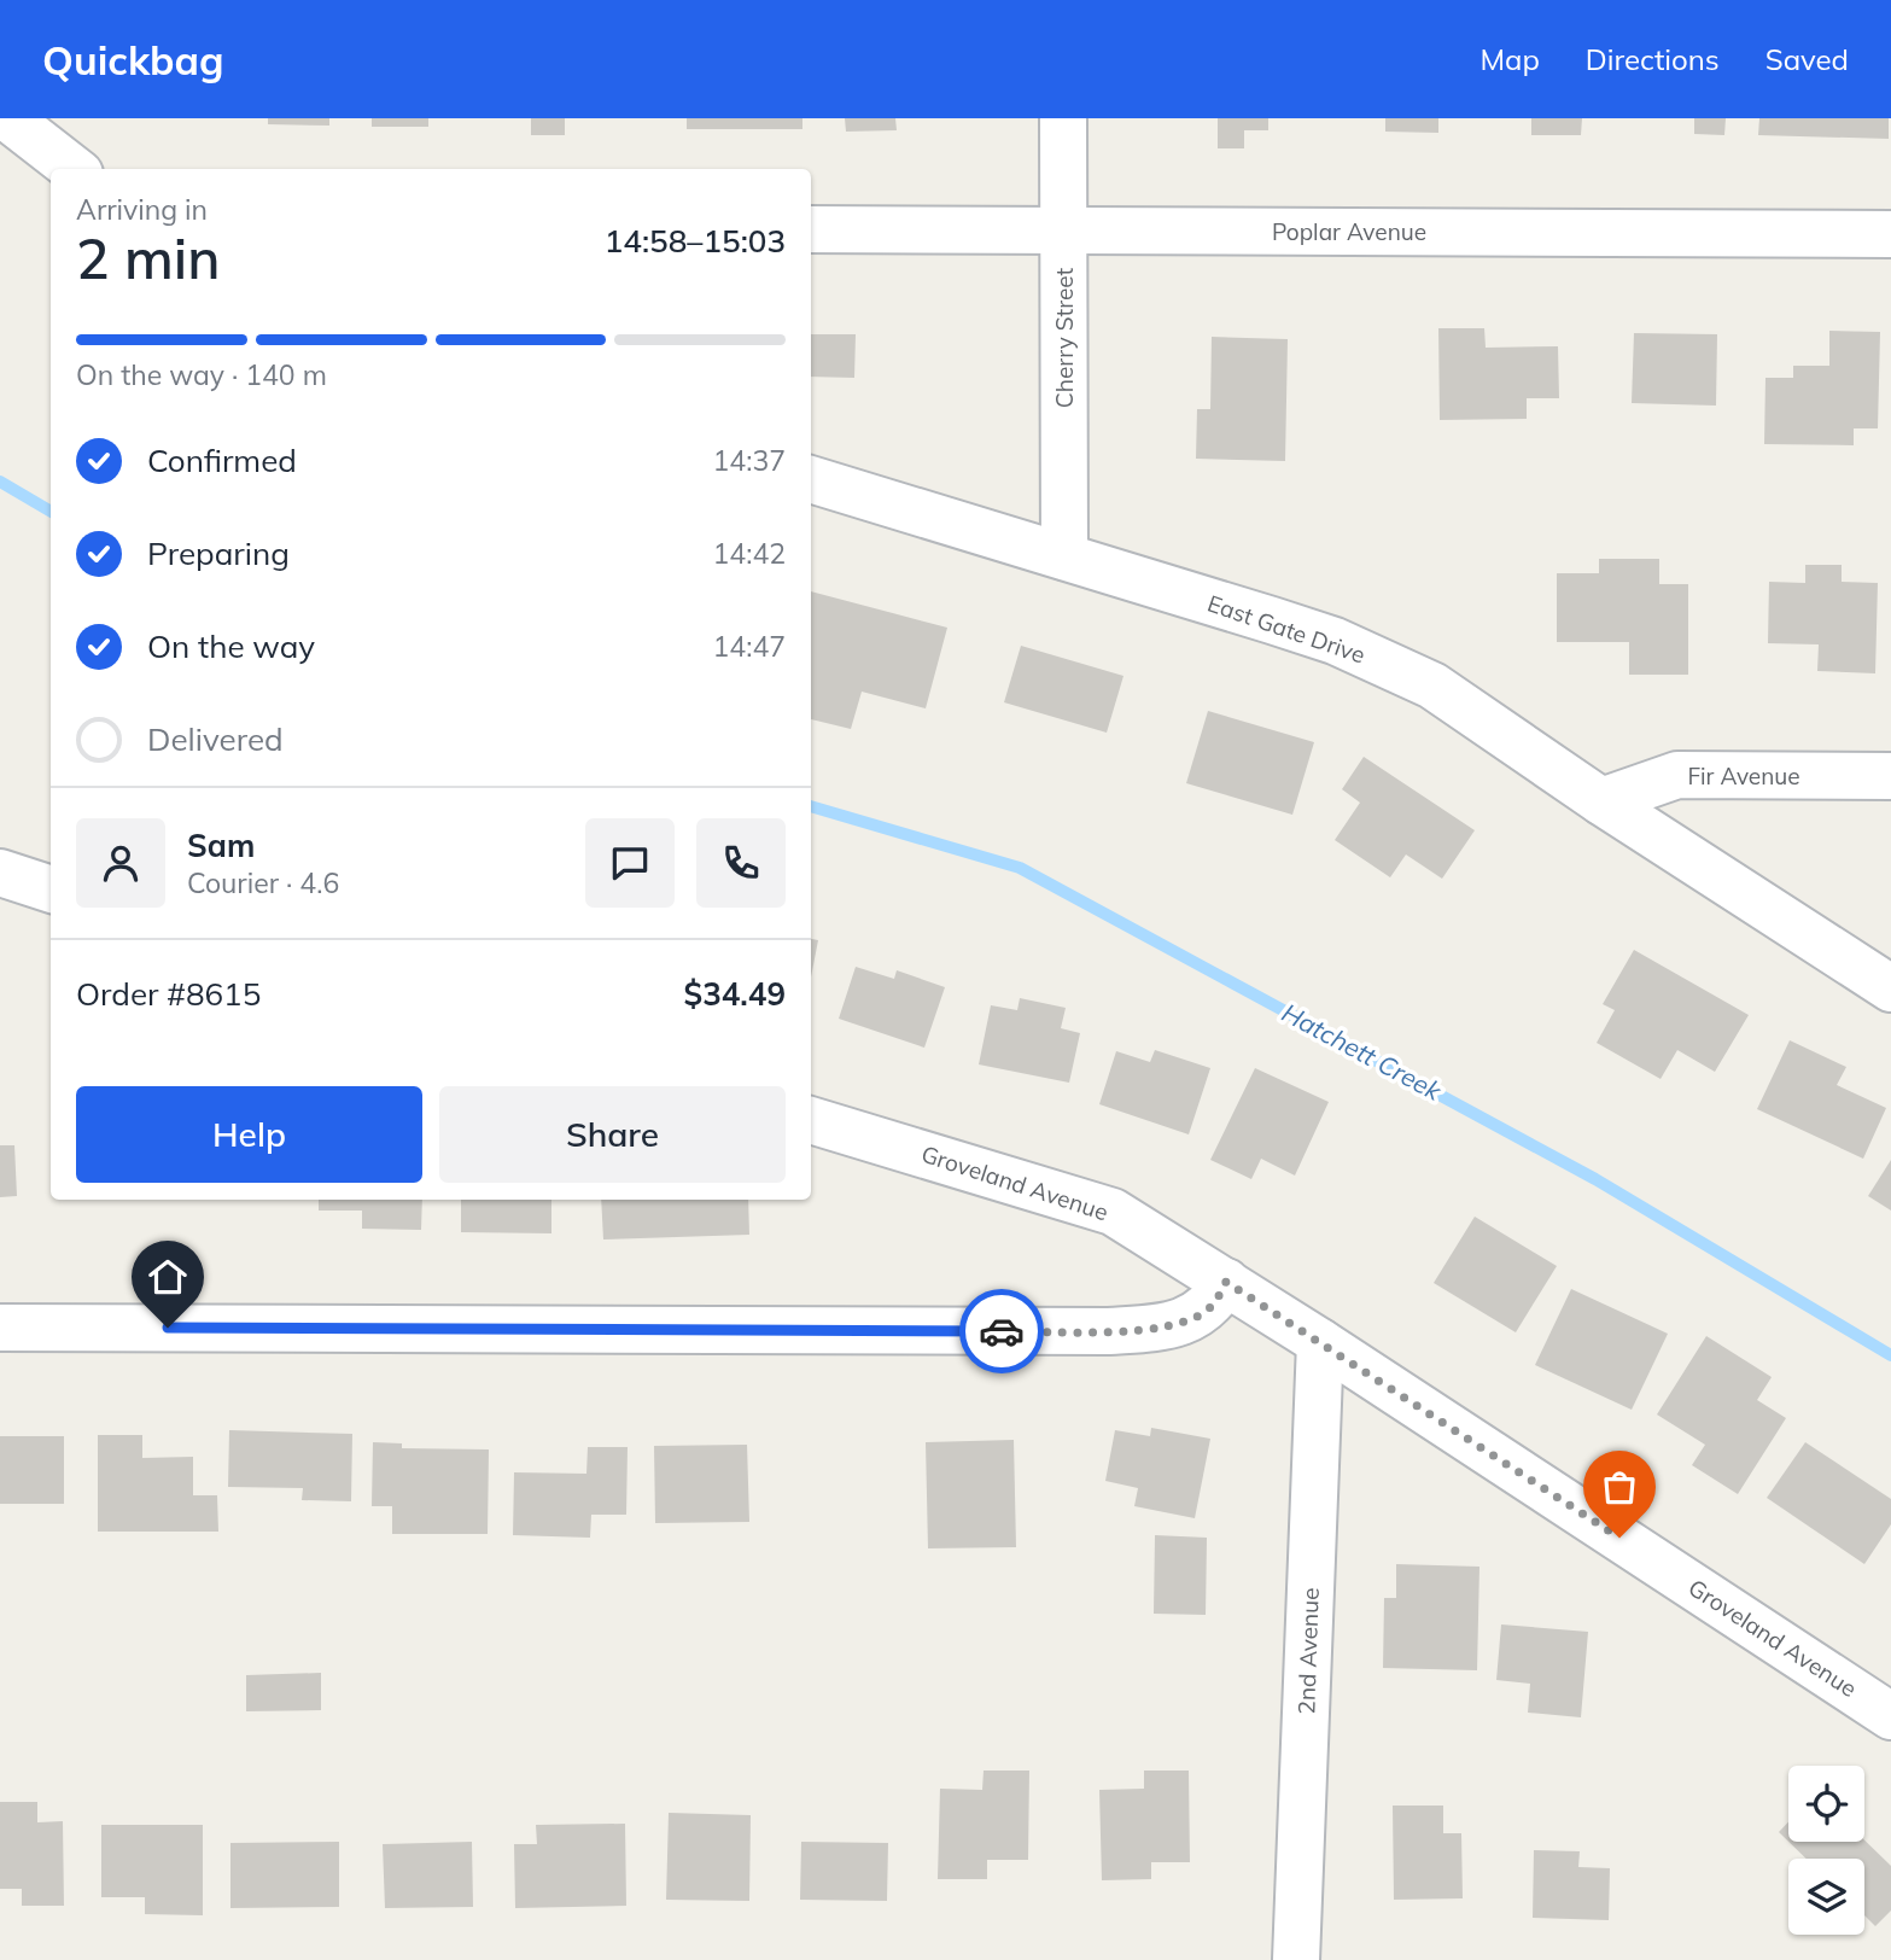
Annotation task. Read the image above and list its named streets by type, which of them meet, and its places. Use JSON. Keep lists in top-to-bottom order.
{
  "streets": {
    "street": [
      "Poplar Avenue",
      "Cherry Street",
      "East Gate Drive",
      "Fir Avenue",
      "Groveland Avenue",
      "2nd Avenue"
    ]
  },
  "crossings": [
    ["Poplar Avenue", "Cherry Street"],
    ["Cherry Street", "East Gate Drive"],
    ["East Gate Drive", "Fir Avenue"],
    ["Groveland Avenue", "2nd Avenue"]
  ],
  "water": ["Hatchett Creek"],
  "page": {
    "header": "Quickbag",
    "nav": ["Map", "Directions", "Saved"],
    "heading": ["2 min", "Arriving in", "14:58–15:03"],
    "panel": [
      "Sam",
      "Courier · 4.6",
      "Order #8615",
      "$34.49"
    ],
    "bar": "On the way · 140 m",
    "list": [
      ["Confirmed", "14:37"],
      ["Preparing", "14:42"],
      ["On the way", "14:47"],
      "Delivered"
    ],
    "buttons": ["Help", "Share"]
  }
}
